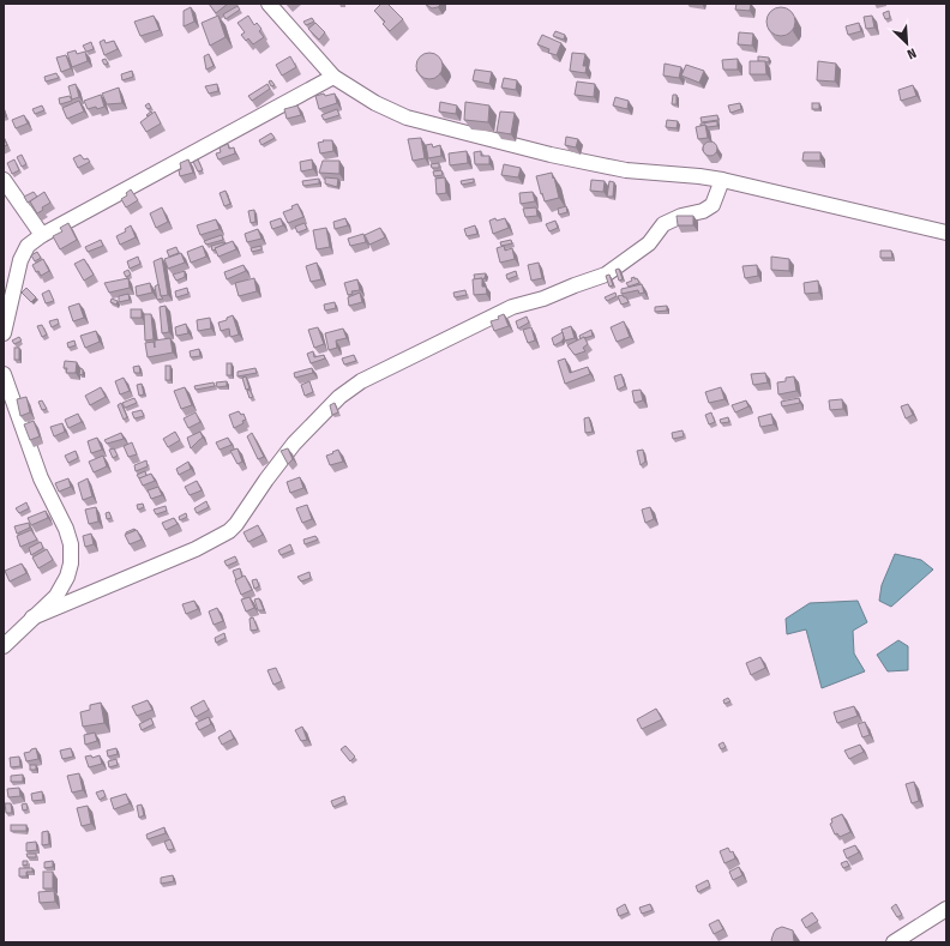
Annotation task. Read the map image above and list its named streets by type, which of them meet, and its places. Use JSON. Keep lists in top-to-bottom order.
{
  "north": "bottom right"
}
